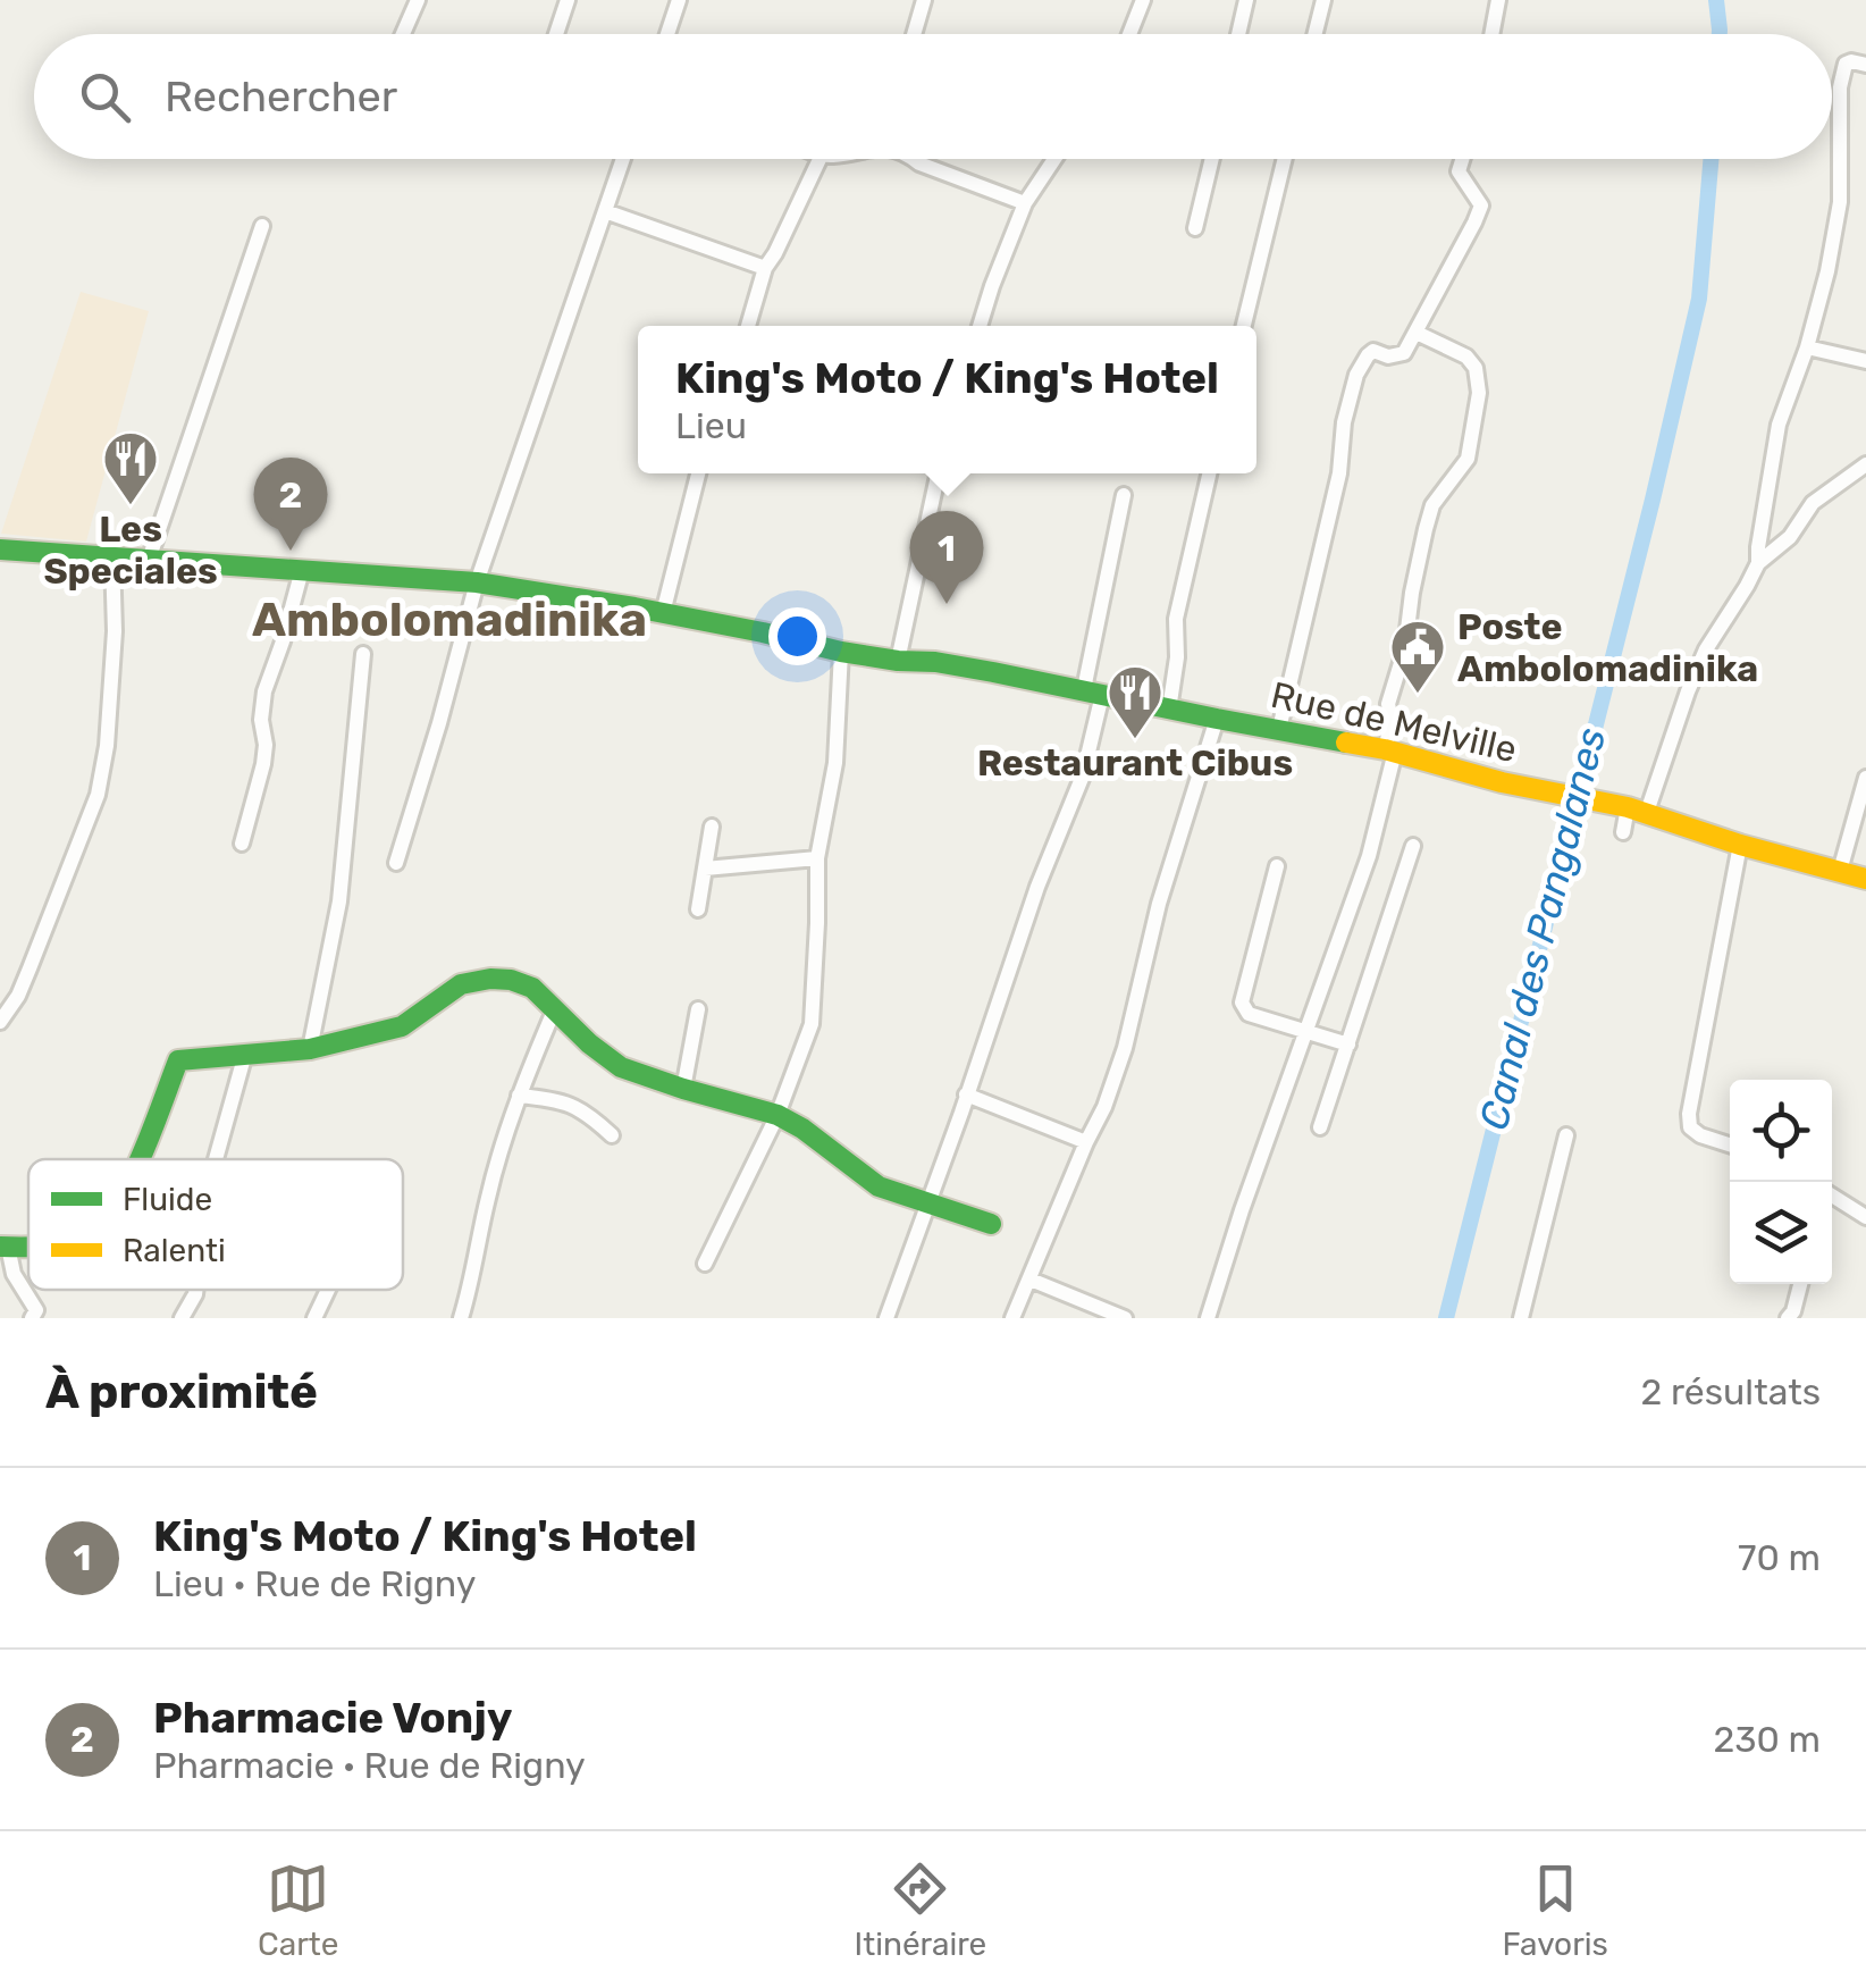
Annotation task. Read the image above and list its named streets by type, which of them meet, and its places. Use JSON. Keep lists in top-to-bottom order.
{
  "streets": {
    "main road": ["Rue de Melville"]
  },
  "districts": ["Ambolomadinika"],
  "water": ["Canal des Pangalanes"],
  "places": {
    "restaurant": ["Les Speciales", "Restaurant Cibus"],
    "public building": ["Poste Ambolomadinika"]
  },
  "legend": ["Fluide", "Ralenti"],
  "page": {
    "search": "Rechercher",
    "popup": ["King's Moto / King's Hotel", "Lieu"],
    "pins": ["2", "1"],
    "heading": ["À proximité", "2 résultats"],
    "list": [
      {
        "mark": "1",
        "name": "King's Moto / King's Hotel",
        "note": "Lieu · Rue de Rigny",
        "value": "70 m"
      },
      {
        "mark": "2",
        "name": "Pharmacie Vonjy",
        "note": "Pharmacie · Rue de Rigny",
        "value": "230 m"
      }
    ],
    "nav": ["Carte", "Itinéraire", "Favoris"]
  }
}
